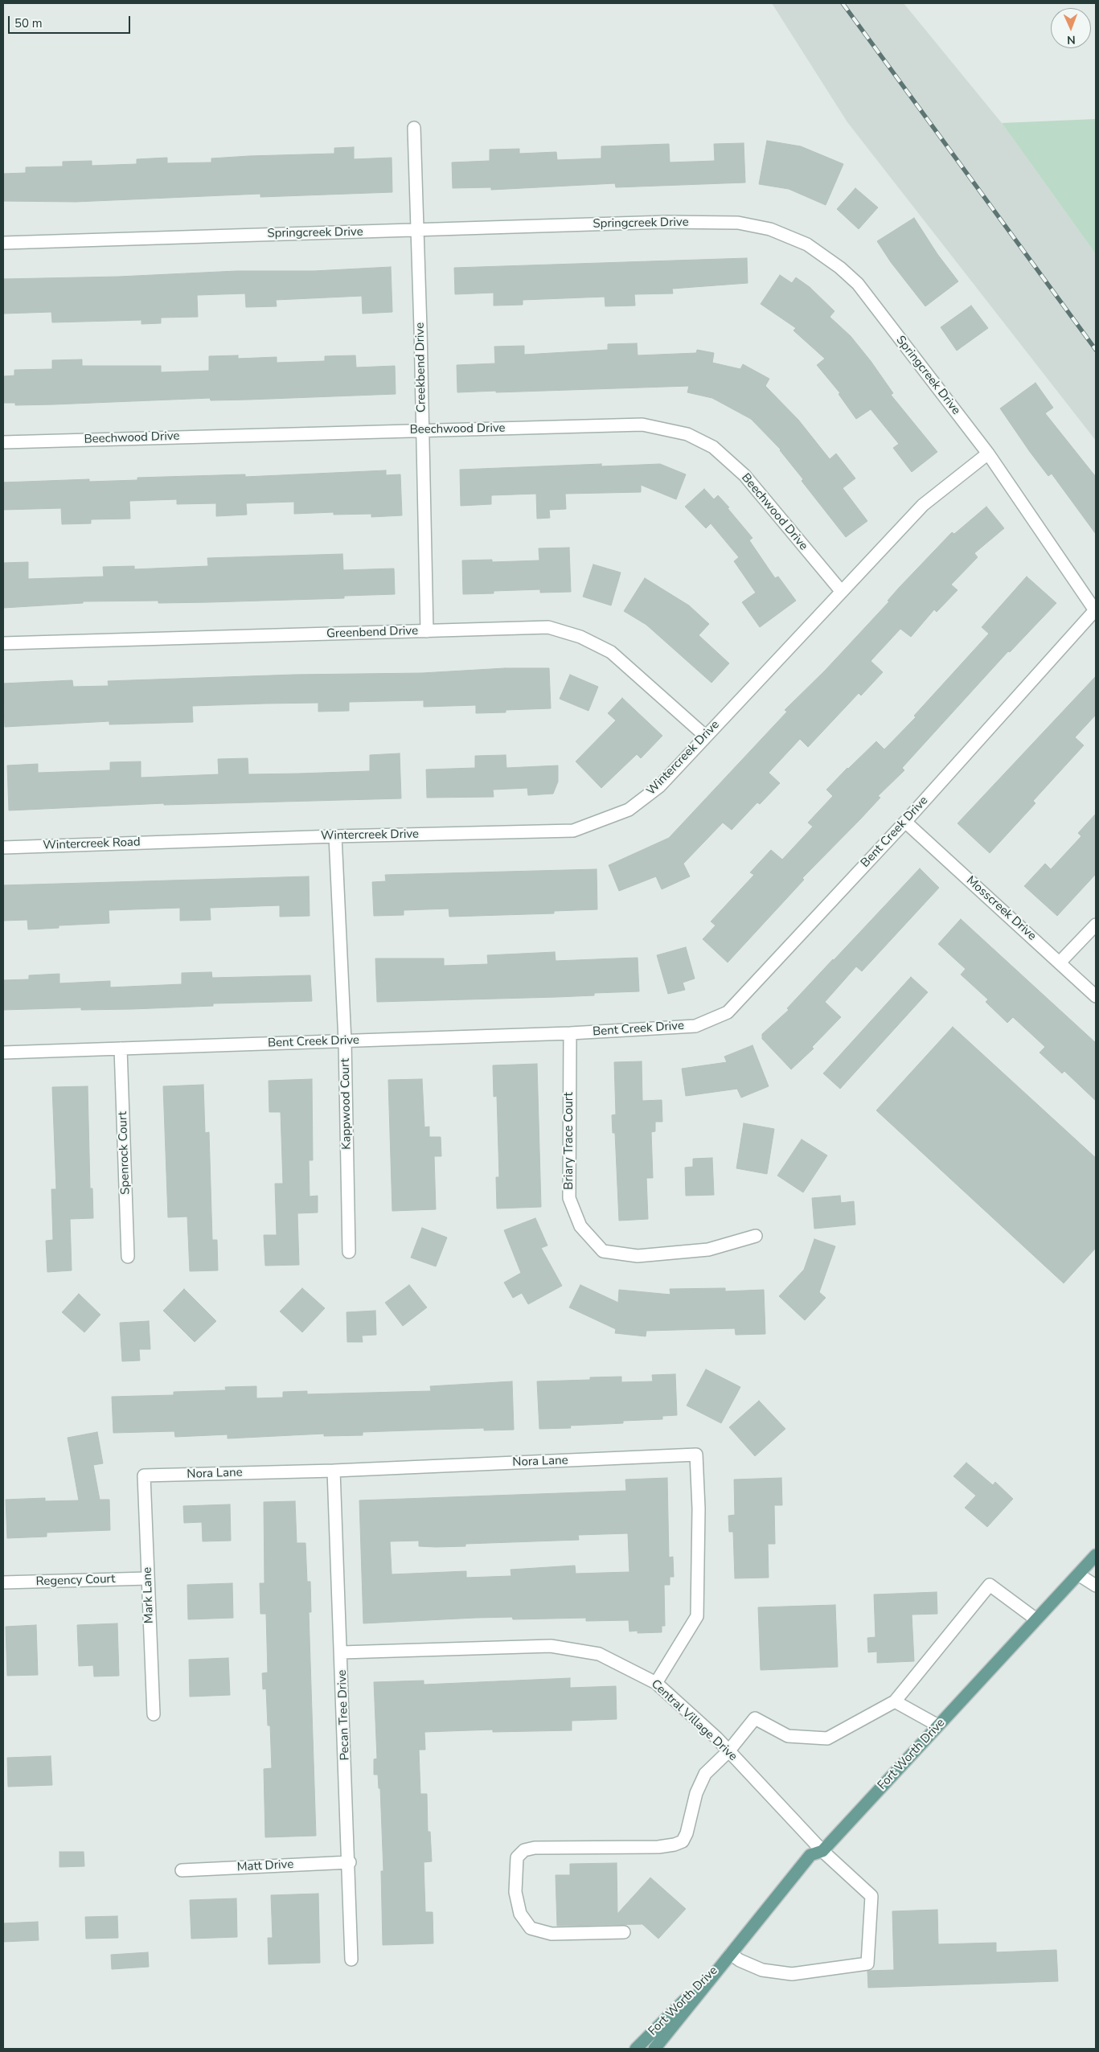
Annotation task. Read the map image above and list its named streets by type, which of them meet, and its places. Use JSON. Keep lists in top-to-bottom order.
{
  "streets": {
    "main road": ["Fort Worth Drive"],
    "street": [
      "Springcreek Drive",
      "Creekbend Drive",
      "Beechwood Drive",
      "Greenbend Drive",
      "Wintercreek Drive",
      "Bent Creek Drive",
      "Wintercreek Road",
      "Mosscreek Drive",
      "Kappwood Court",
      "Briary Trace Court",
      "Spenrock Court",
      "Nora Lane",
      "Regency Court",
      "Mark Lane",
      "Pecan Tree Drive",
      "Central Village Drive",
      "Matt Drive"
    ]
  },
  "crossings": [
    ["Springcreek Drive", "Creekbend Drive"],
    ["Springcreek Drive", "Wintercreek Drive"],
    ["Springcreek Drive", "Bent Creek Drive"],
    ["Creekbend Drive", "Beechwood Drive"],
    ["Creekbend Drive", "Greenbend Drive"],
    ["Beechwood Drive", "Wintercreek Drive"],
    ["Greenbend Drive", "Wintercreek Drive"],
    ["Wintercreek Drive", "Wintercreek Road"],
    ["Wintercreek Drive", "Kappwood Court"],
    ["Bent Creek Drive", "Mosscreek Drive"],
    ["Bent Creek Drive", "Kappwood Court"],
    ["Bent Creek Drive", "Briary Trace Court"],
    ["Bent Creek Drive", "Spenrock Court"],
    ["Nora Lane", "Mark Lane"],
    ["Nora Lane", "Pecan Tree Drive"],
    ["Nora Lane", "Central Village Drive"],
    ["Regency Court", "Mark Lane"],
    ["Pecan Tree Drive", "Central Village Drive"],
    ["Pecan Tree Drive", "Matt Drive"],
    ["Central Village Drive", "Fort Worth Drive"]
  ],
  "scale_bar": "50 m",
  "north": "bottom"
}
